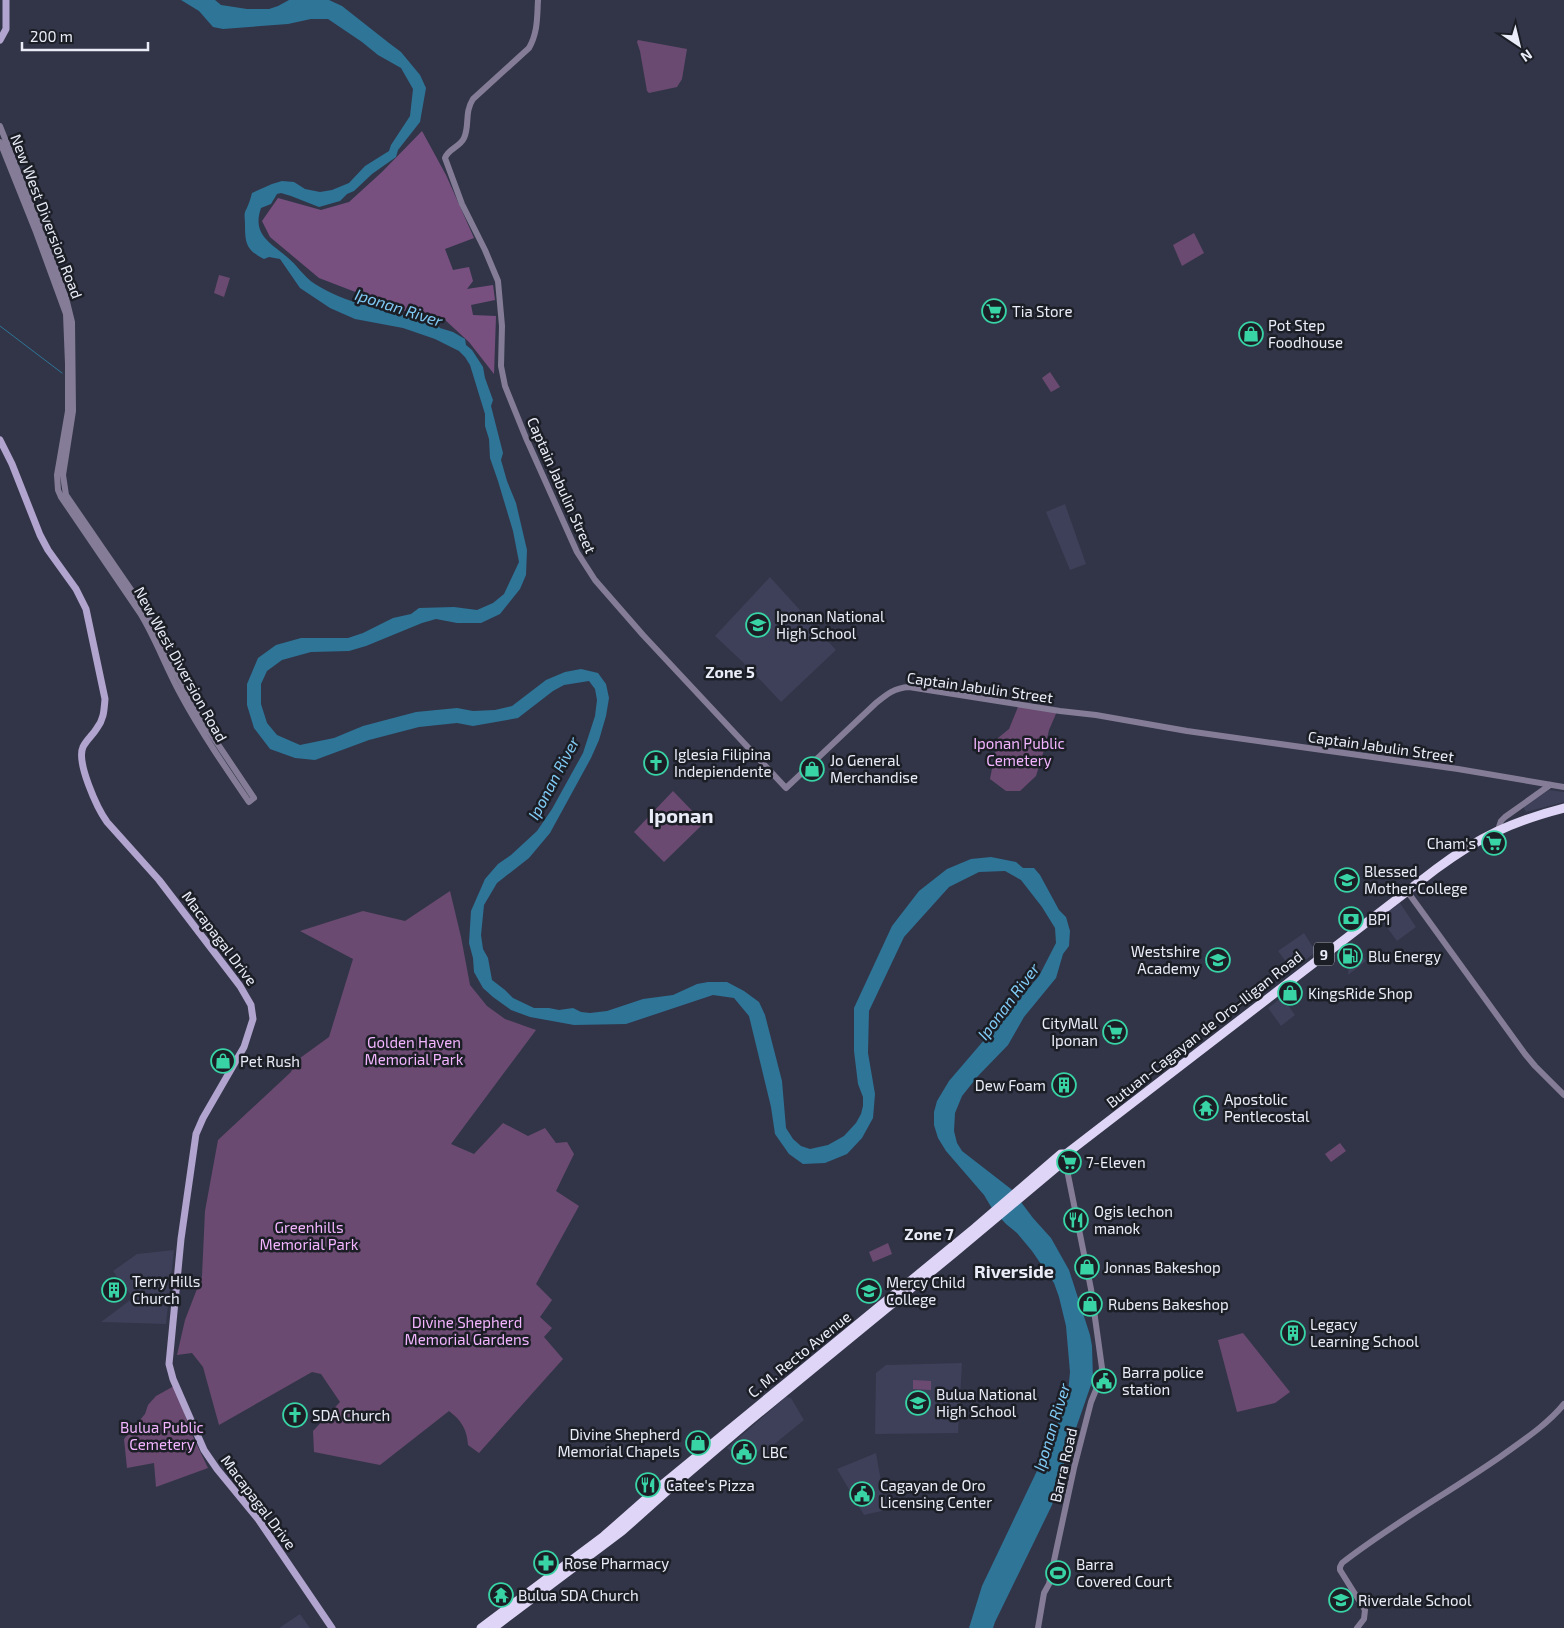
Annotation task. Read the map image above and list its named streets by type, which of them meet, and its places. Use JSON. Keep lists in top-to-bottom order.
{
  "streets": {
    "highway": ["9", "Butuan-Cagayan de Oro-Iligan Road", "C. M. Recto Avenue"],
    "main road": ["Macapagal Drive"],
    "street": ["New West Diversion Road", "Captain Jabulin Street", "Barra Road"]
  },
  "crossings": [
    ["Butuan-Cagayan de Oro-Iligan Road", "C. M. Recto Avenue"],
    ["Butuan-Cagayan de Oro-Iligan Road", "Barra Road"],
    ["C. M. Recto Avenue", "Barra Road"]
  ],
  "districts": [
    "Zone 5",
    "Iponan",
    "Zone 7",
    "Riverside"
  ],
  "water": ["Iponan River"],
  "parks": [
    "Iponan Public Cemetery",
    "Golden Haven Memorial Park",
    "Greenhills Memorial Park",
    "Divine Shepherd Memorial Gardens",
    "Bulua Public Cemetery"
  ],
  "places": {
    "supermarket": [
      "Tia Store",
      "Cham's",
      "CityMall Iponan",
      "7-Eleven"
    ],
    "shop": [
      "Pot Step Foodhouse",
      "Jo General Merchandise",
      "KingsRide Shop",
      "Pet Rush",
      "Jonnas Bakeshop",
      "Rubens Bakeshop",
      "Divine Shepherd Memorial Chapels"
    ],
    "school or university": [
      "Iponan National High School",
      "Blessed Mother College",
      "Westshire Academy",
      "Mercy Child College",
      "Bulua National High School",
      "Riverdale School"
    ],
    "church": ["Iglesia Filipina Indepiendente", "SDA Church"],
    "bank": ["BPI"],
    "fuel station": ["Blu Energy"],
    "building": ["Dew Foam", "Terry Hills Church", "Legacy Learning School"],
    "temple": ["Apostolic Pentlecostal", "Bulua SDA Church"],
    "restaurant": ["Ogis lechon manok", "Catee's Pizza"],
    "public building": ["Barra police station", "LBC", "Cagayan de Oro Licensing Center"],
    "pharmacy": ["Rose Pharmacy"],
    "sports": ["Barra Covered Court"]
  },
  "scale_bar": "200 m",
  "north": "bottom right"
}
